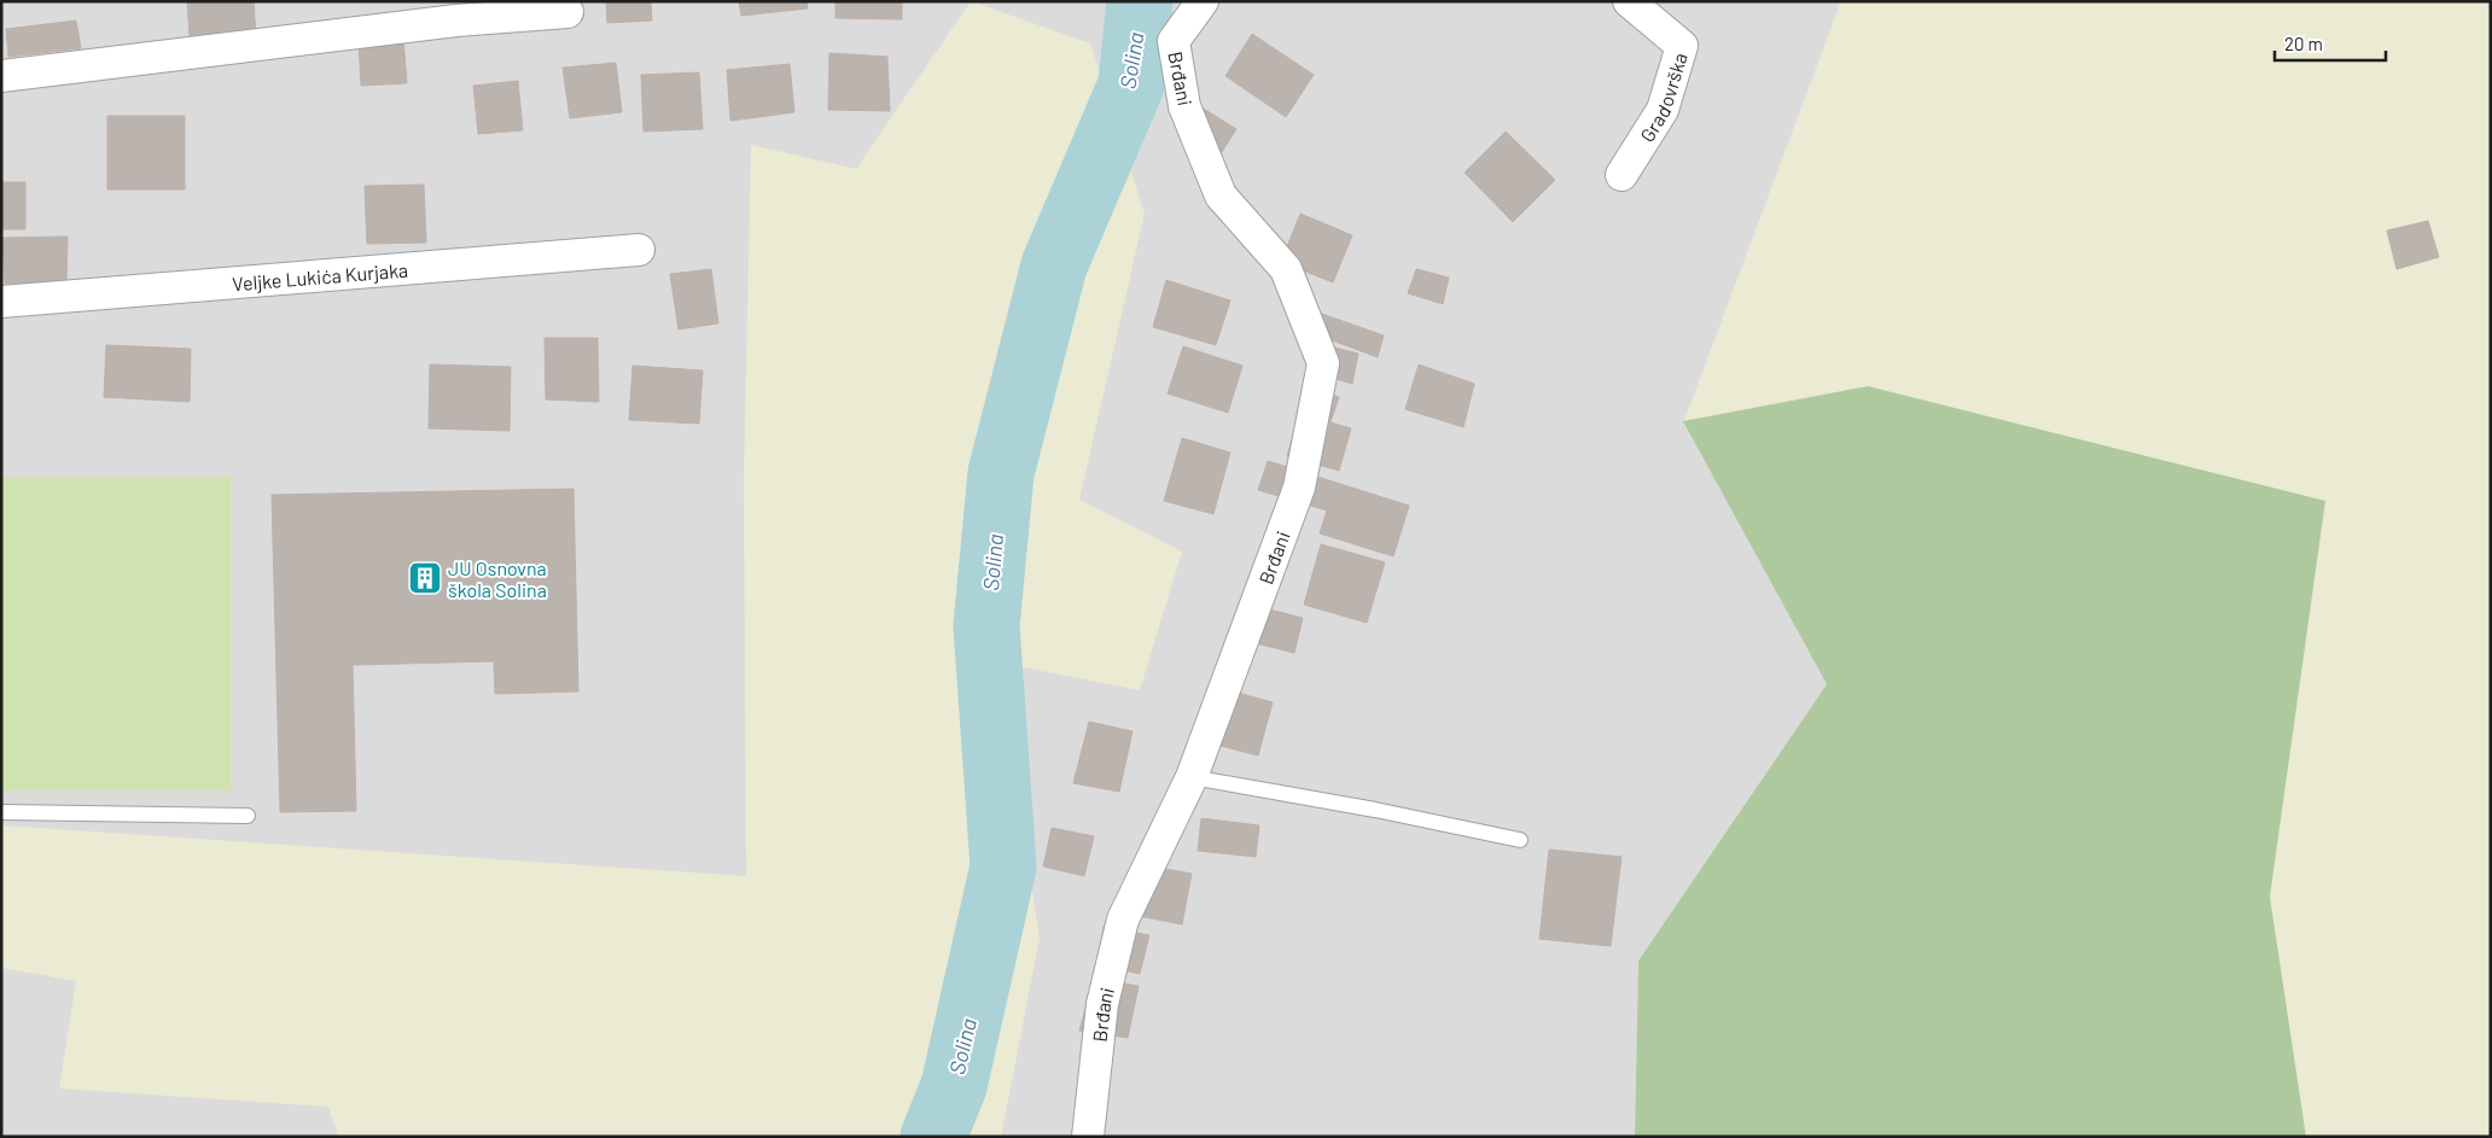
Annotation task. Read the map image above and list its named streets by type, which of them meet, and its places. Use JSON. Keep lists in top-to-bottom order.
{
  "streets": {
    "street": ["Brđani", "Gradovrška", "Veljke Lukića Kurjaka"]
  },
  "water": ["Solina"],
  "places": {
    "building": ["JU Osnovna škola Solina"]
  },
  "scale_bar": "20 m"
}
